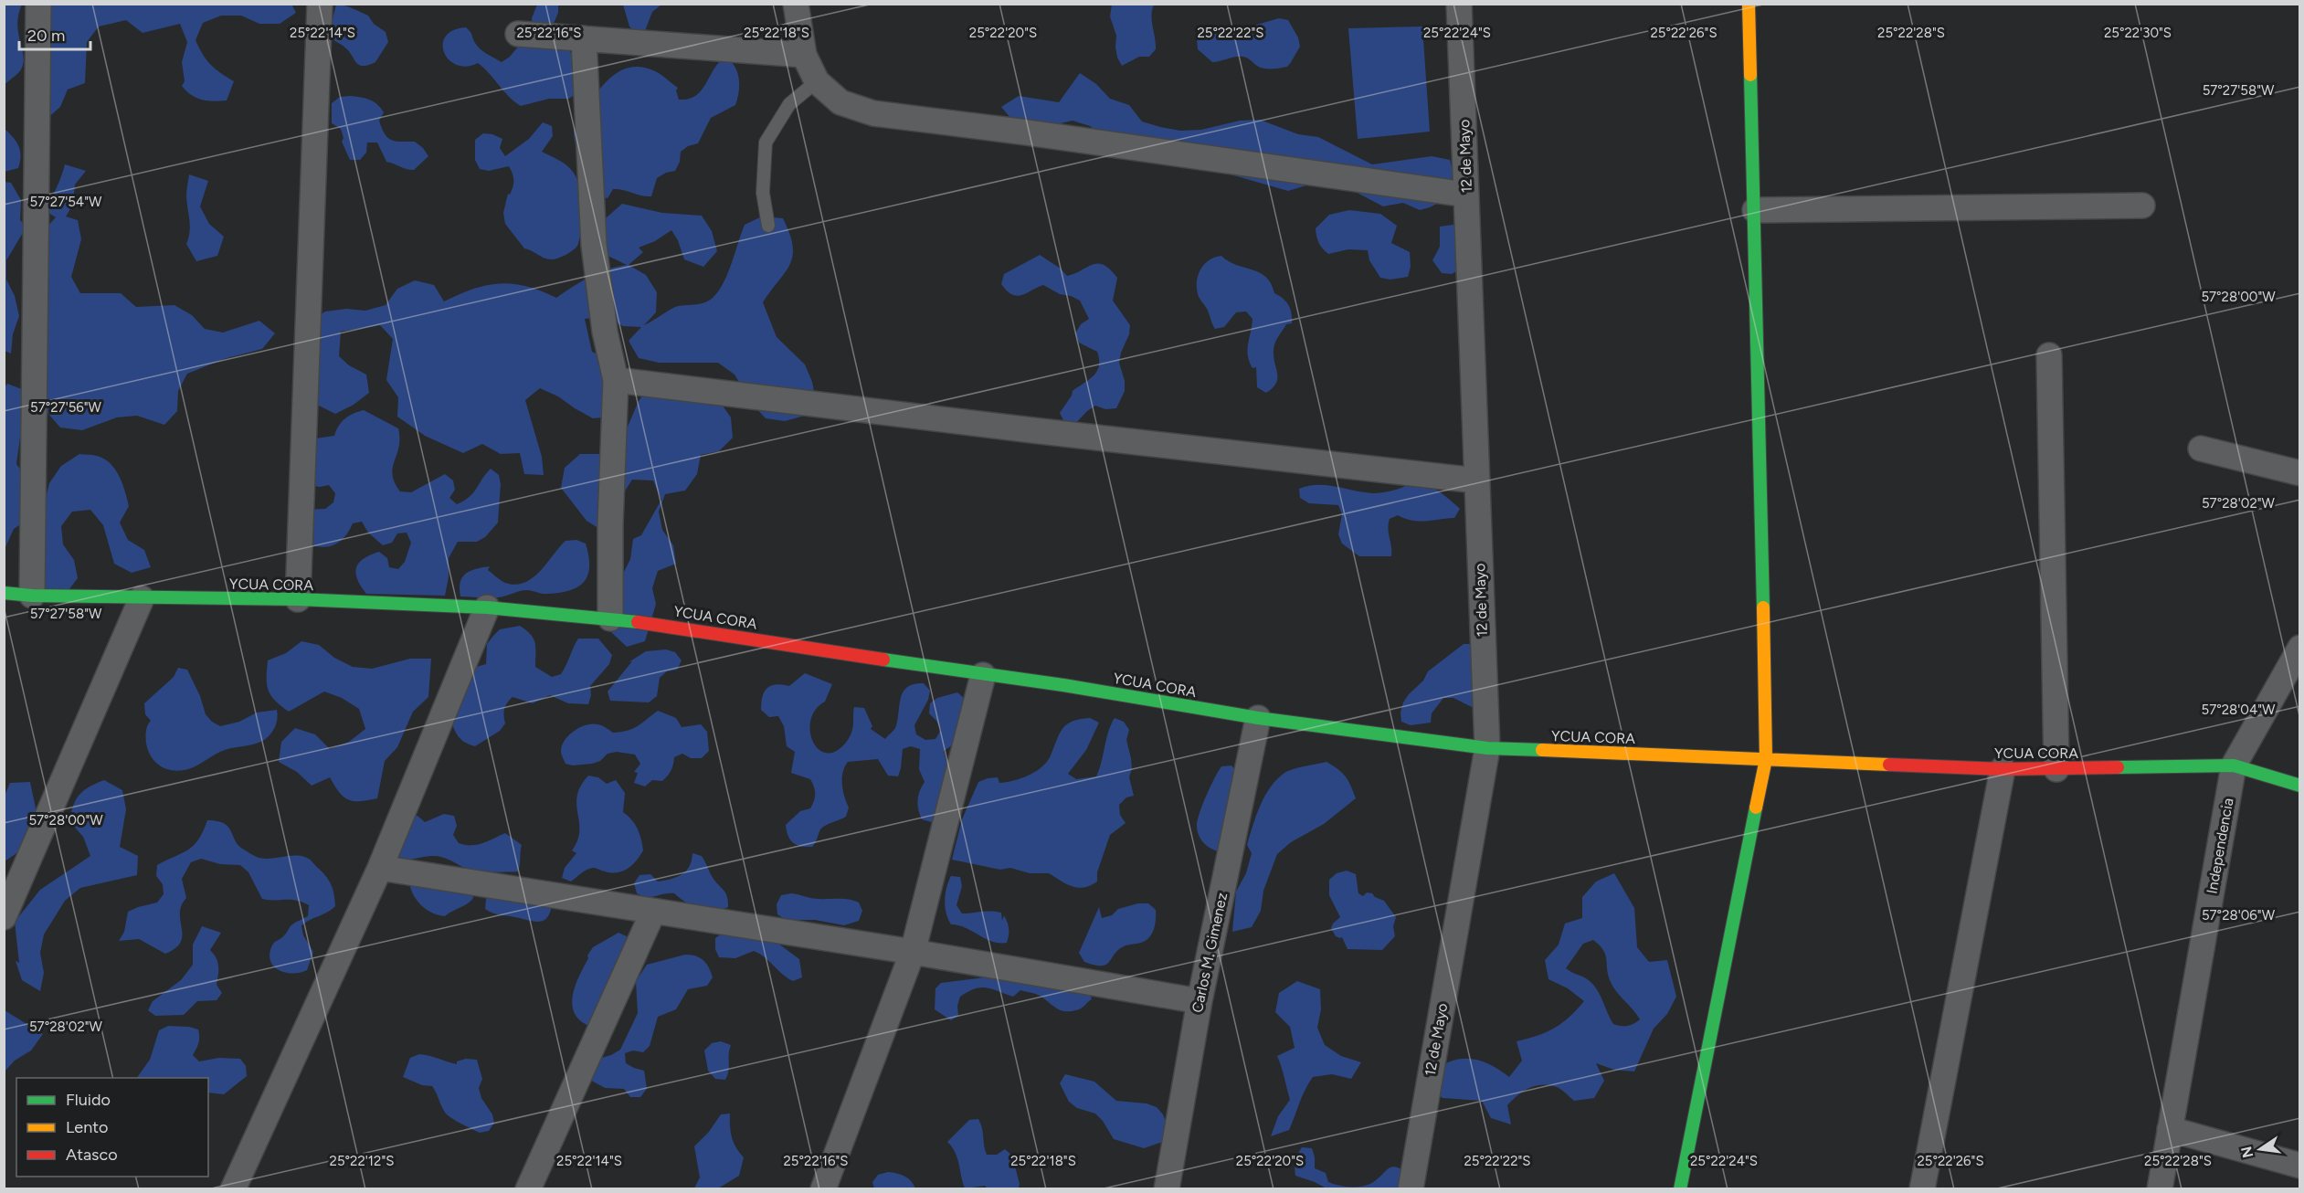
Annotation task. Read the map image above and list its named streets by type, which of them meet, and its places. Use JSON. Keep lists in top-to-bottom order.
{
  "streets": {
    "street": [
      "12 de Mayo",
      "YCUA CORA",
      "Independencia",
      "Carlos M. Gimenez"
    ]
  },
  "crossings": [
    ["12 de Mayo", "YCUA CORA"],
    ["YCUA CORA", "Independencia"],
    ["YCUA CORA", "Carlos M. Gimenez"]
  ],
  "legend": ["Fluido", "Lento", "Atasco"],
  "scale_bar": "20 m",
  "north": "left",
  "coordinates": [
    "25°22'14\"S",
    "25°22'16\"S",
    "25°22'18\"S",
    "25°22'20\"S",
    "25°22'22\"S",
    "25°22'24\"S",
    "25°22'26\"S",
    "25°22'28\"S",
    "25°22'30\"S",
    "57°27'58\"W",
    "57°27'54\"W",
    "57°28'00\"W",
    "57°27'56\"W",
    "57°28'02\"W",
    "57°28'04\"W",
    "57°28'06\"W",
    "25°22'12\"S"
  ]
}
